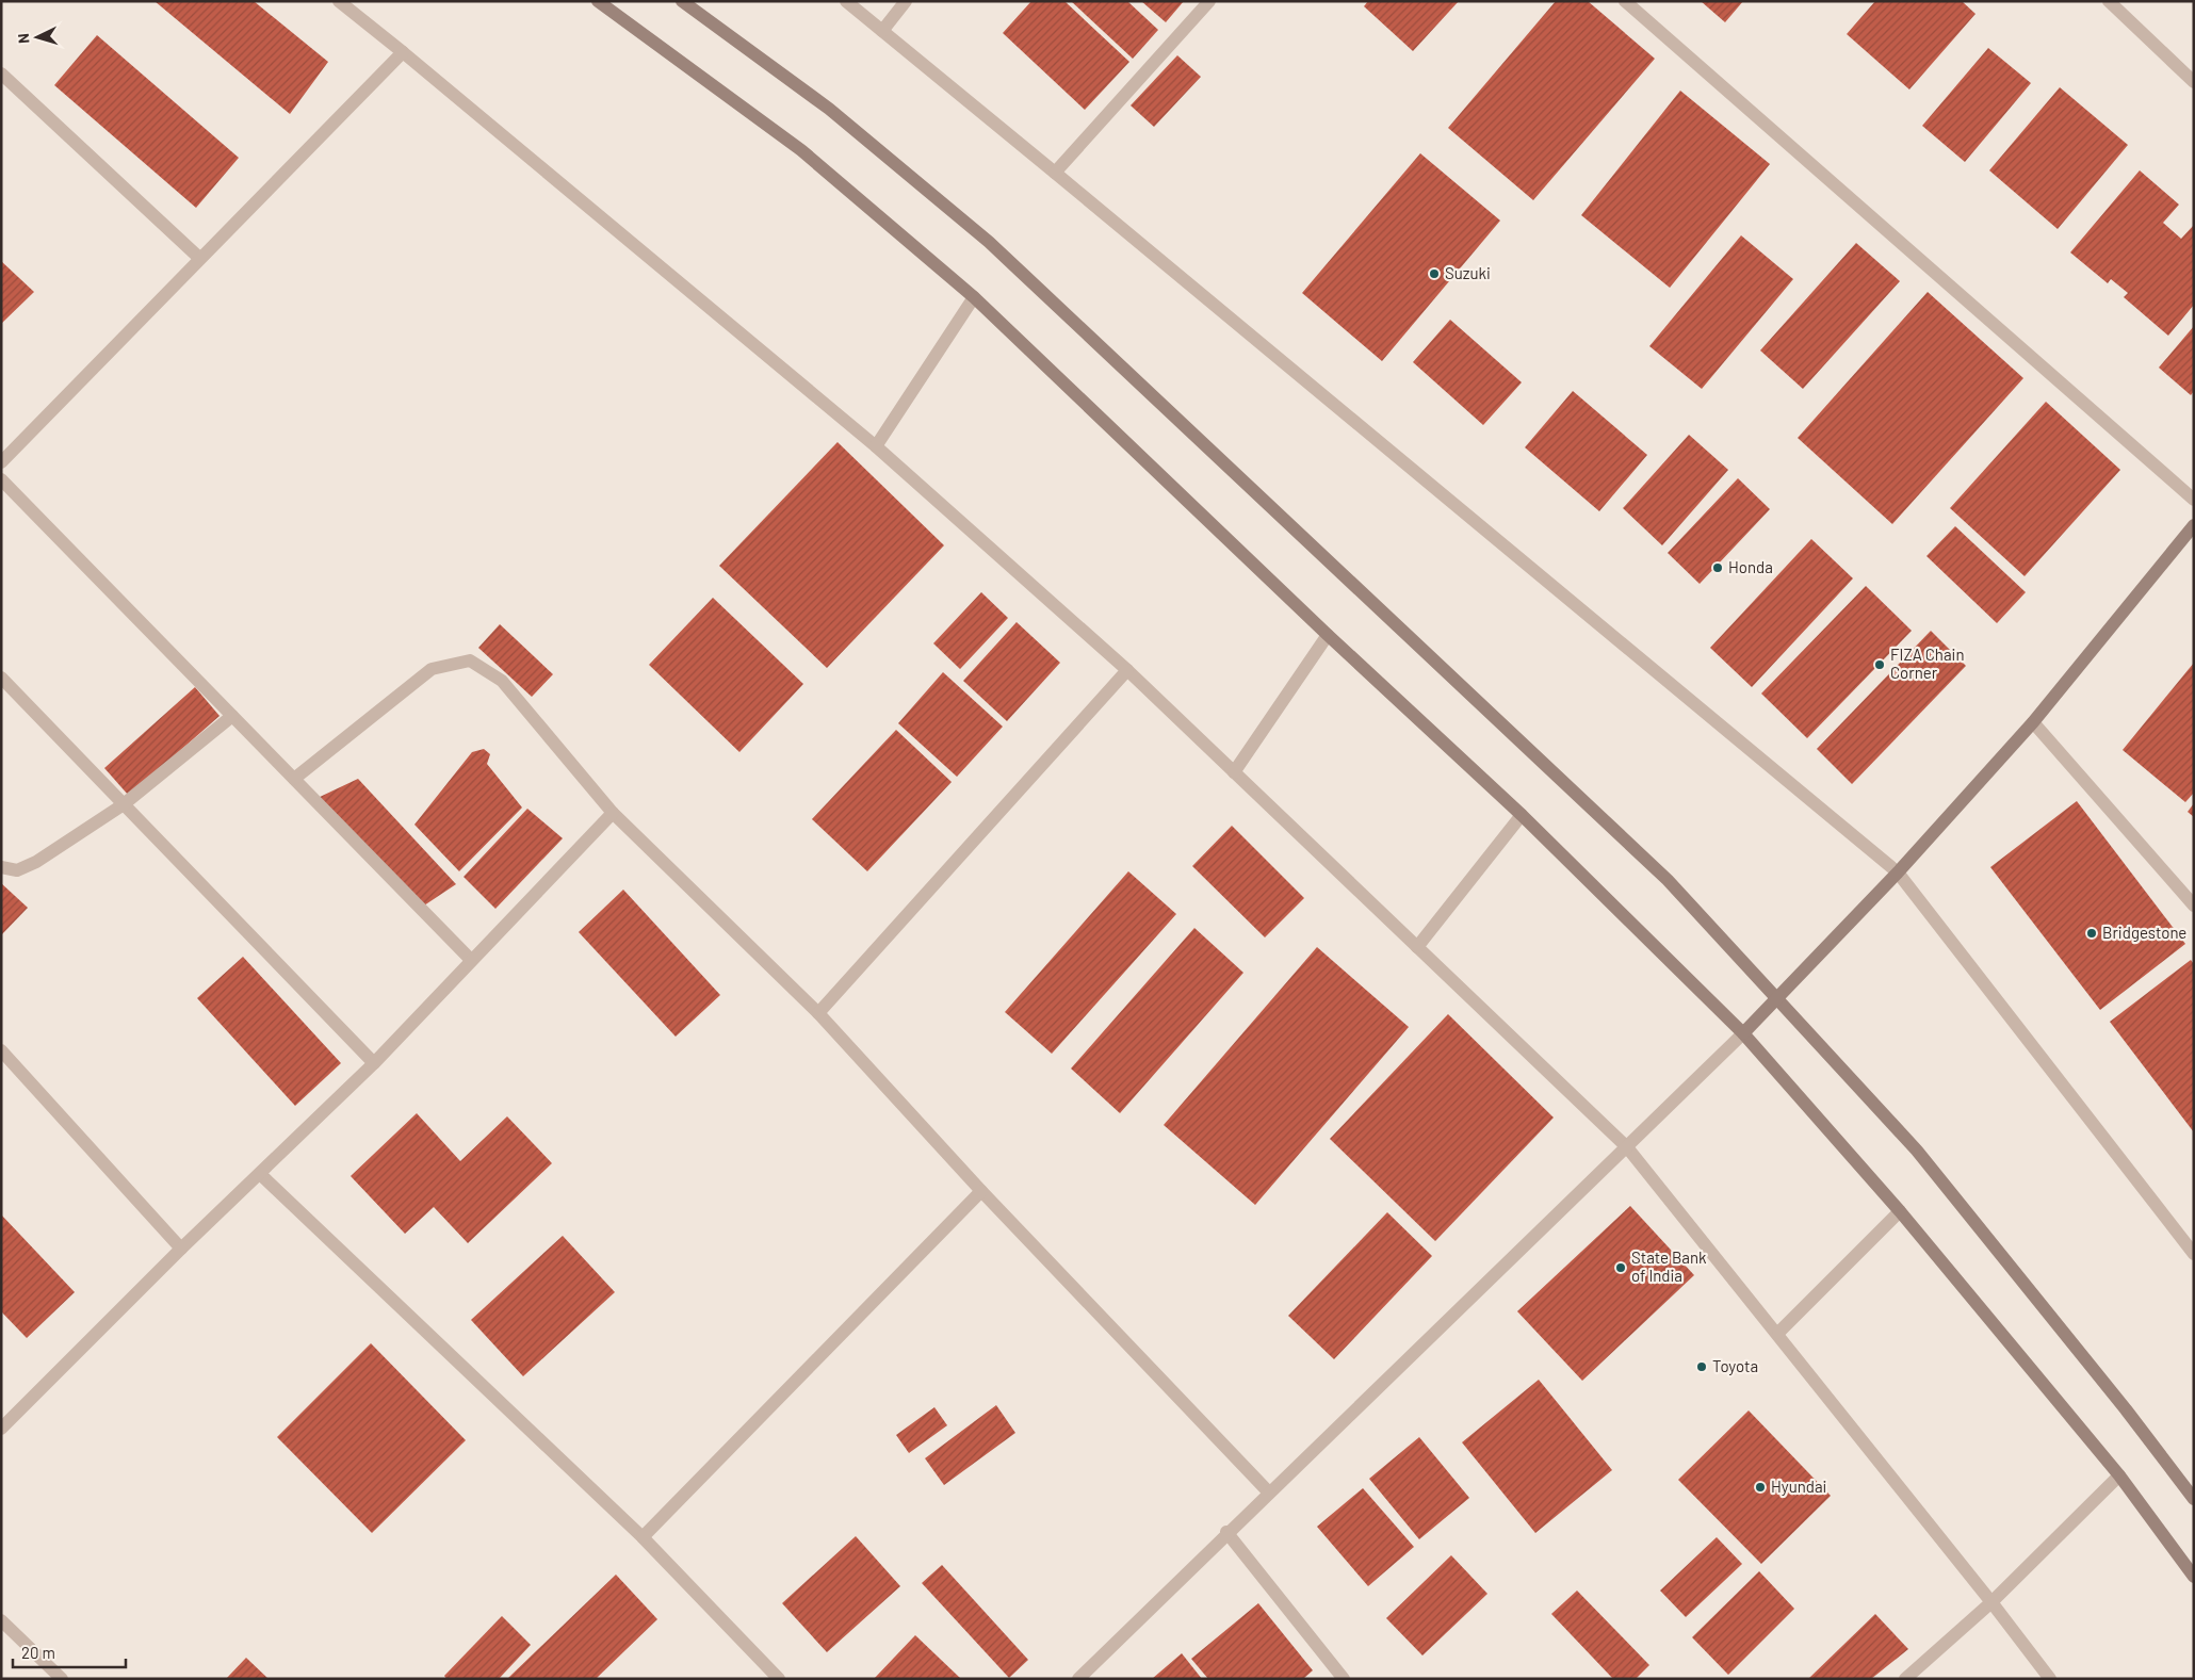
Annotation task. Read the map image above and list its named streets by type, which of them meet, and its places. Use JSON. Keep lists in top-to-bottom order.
{
  "places": [
    "Suzuki",
    "Honda",
    "FIZA Chain Corner",
    "Bridgestone",
    "State Bank of India",
    "Toyota",
    "Hyundai"
  ],
  "scale_bar": "20 m",
  "north": "left"
}
